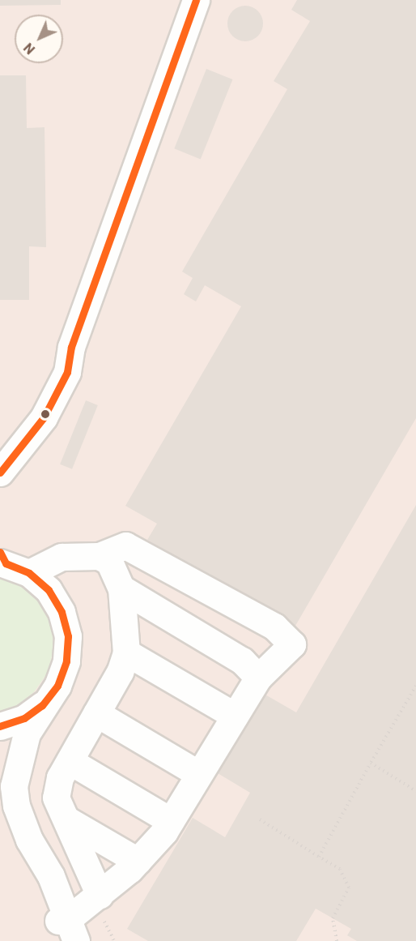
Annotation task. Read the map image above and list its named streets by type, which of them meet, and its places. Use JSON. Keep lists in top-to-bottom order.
{
  "north": "bottom left"
}
